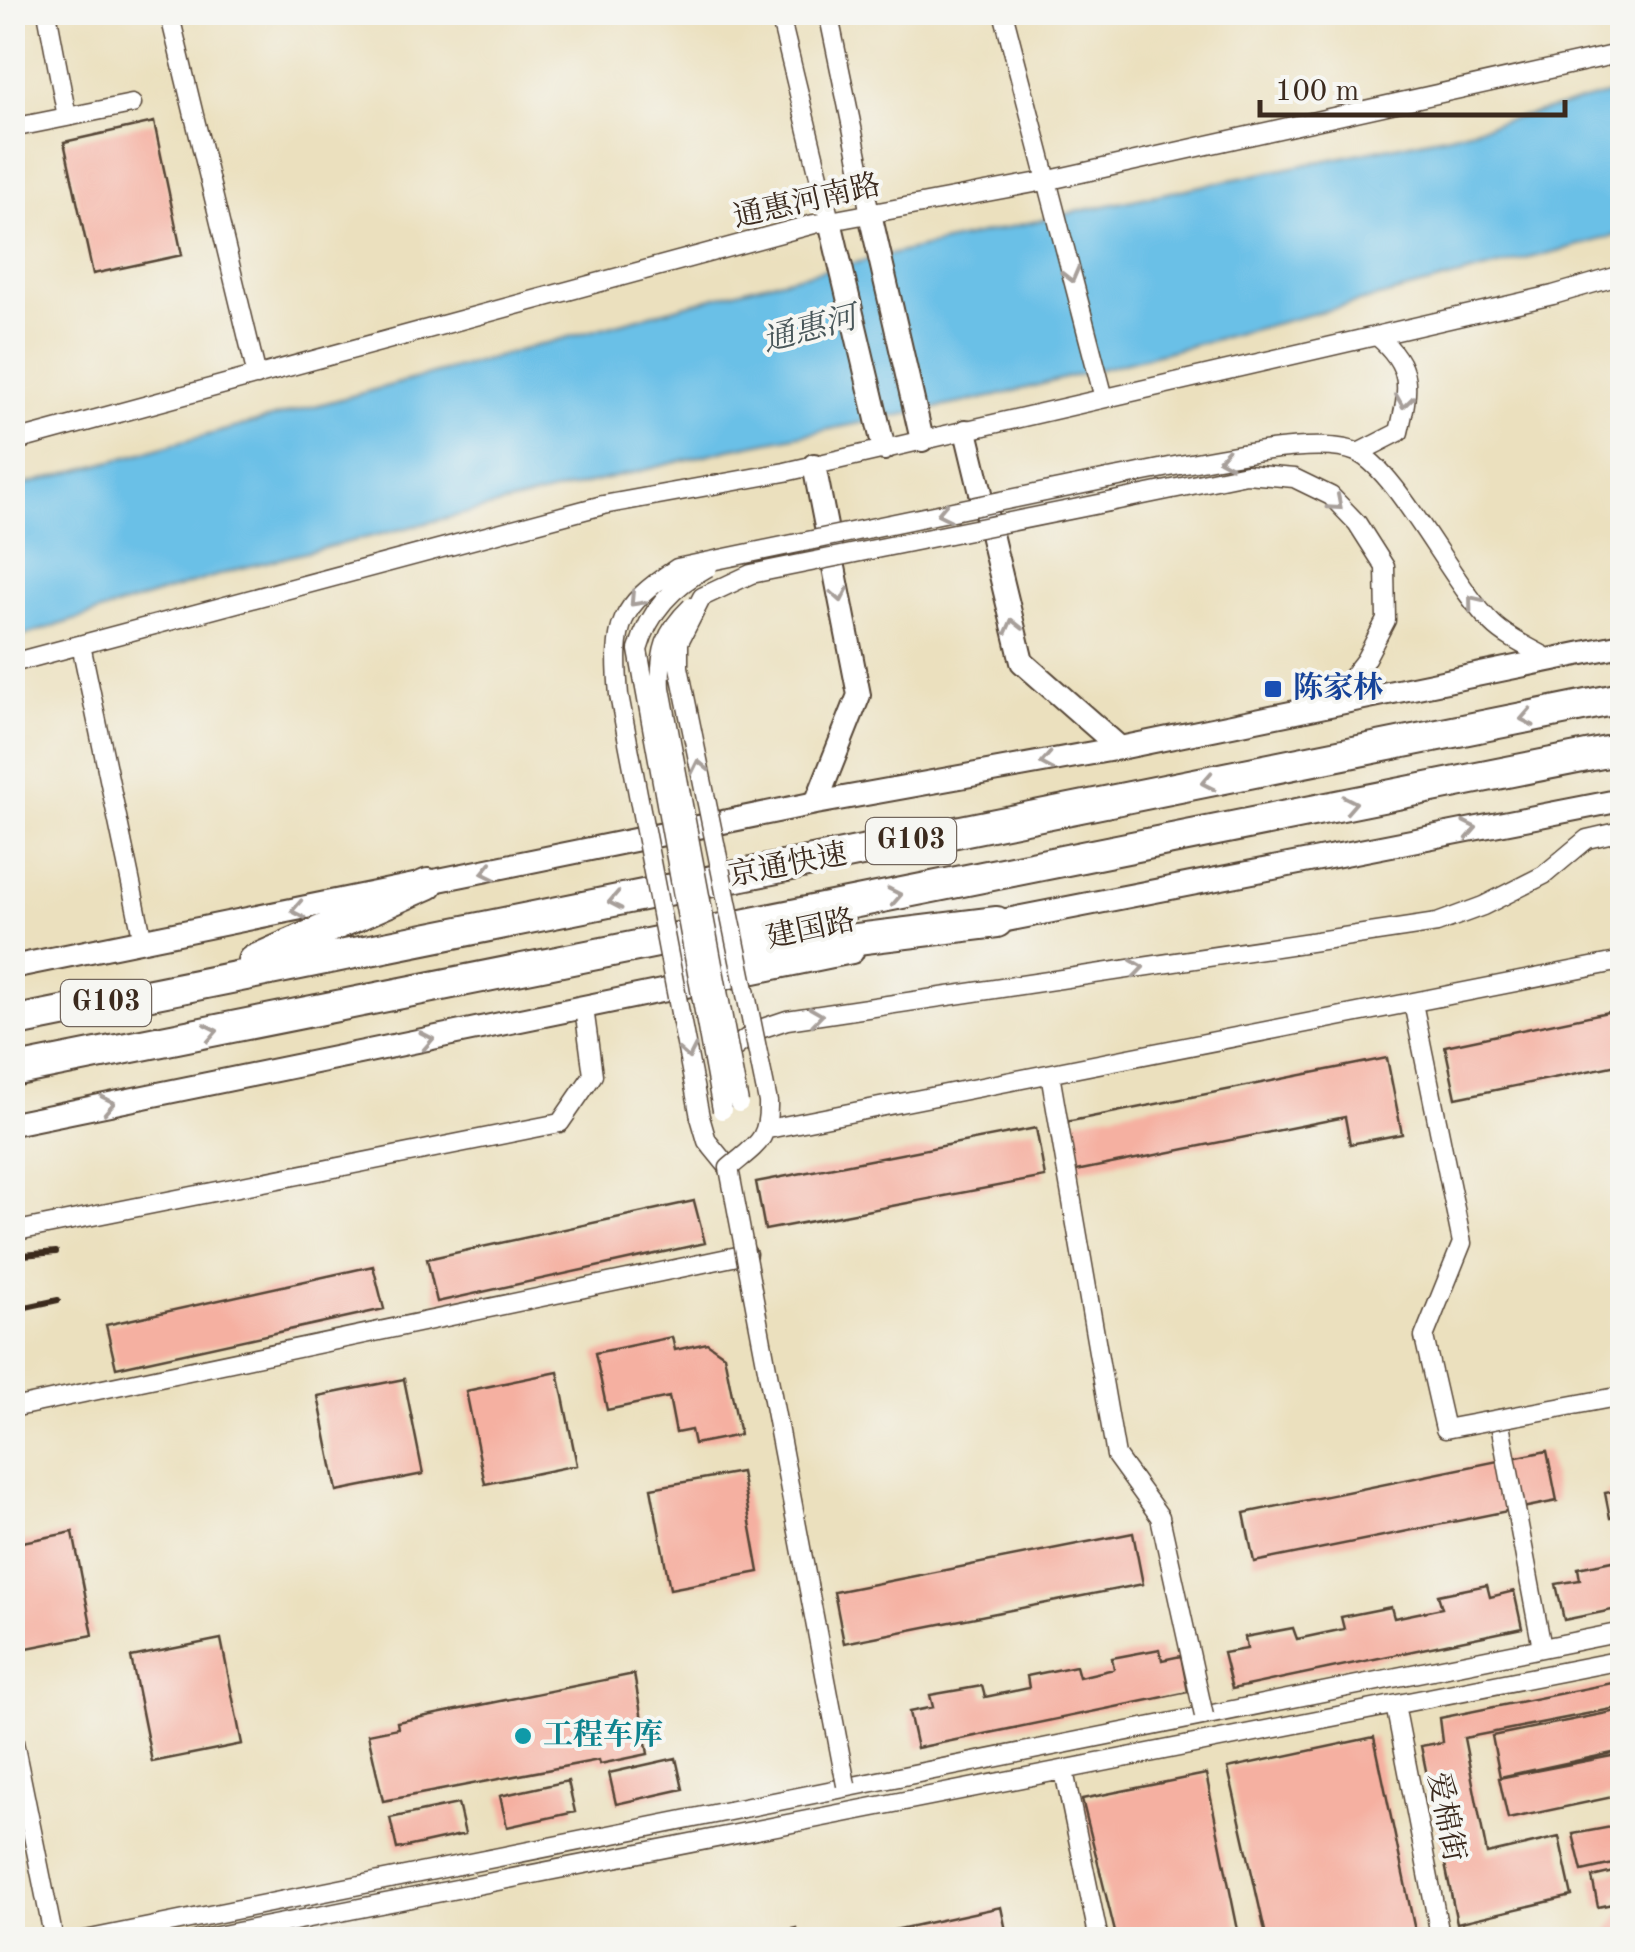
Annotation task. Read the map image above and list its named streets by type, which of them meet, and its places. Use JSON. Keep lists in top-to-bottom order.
{
  "streets": {
    "highway": ["G103", "京通快速"],
    "main road": ["建国路"],
    "street": ["通惠河南路", "爱棉街"]
  },
  "water": ["通惠河"],
  "places": {
    "transit": ["陈家林"],
    "other": ["工程车库"]
  },
  "scale_bar": "100 m"
}
